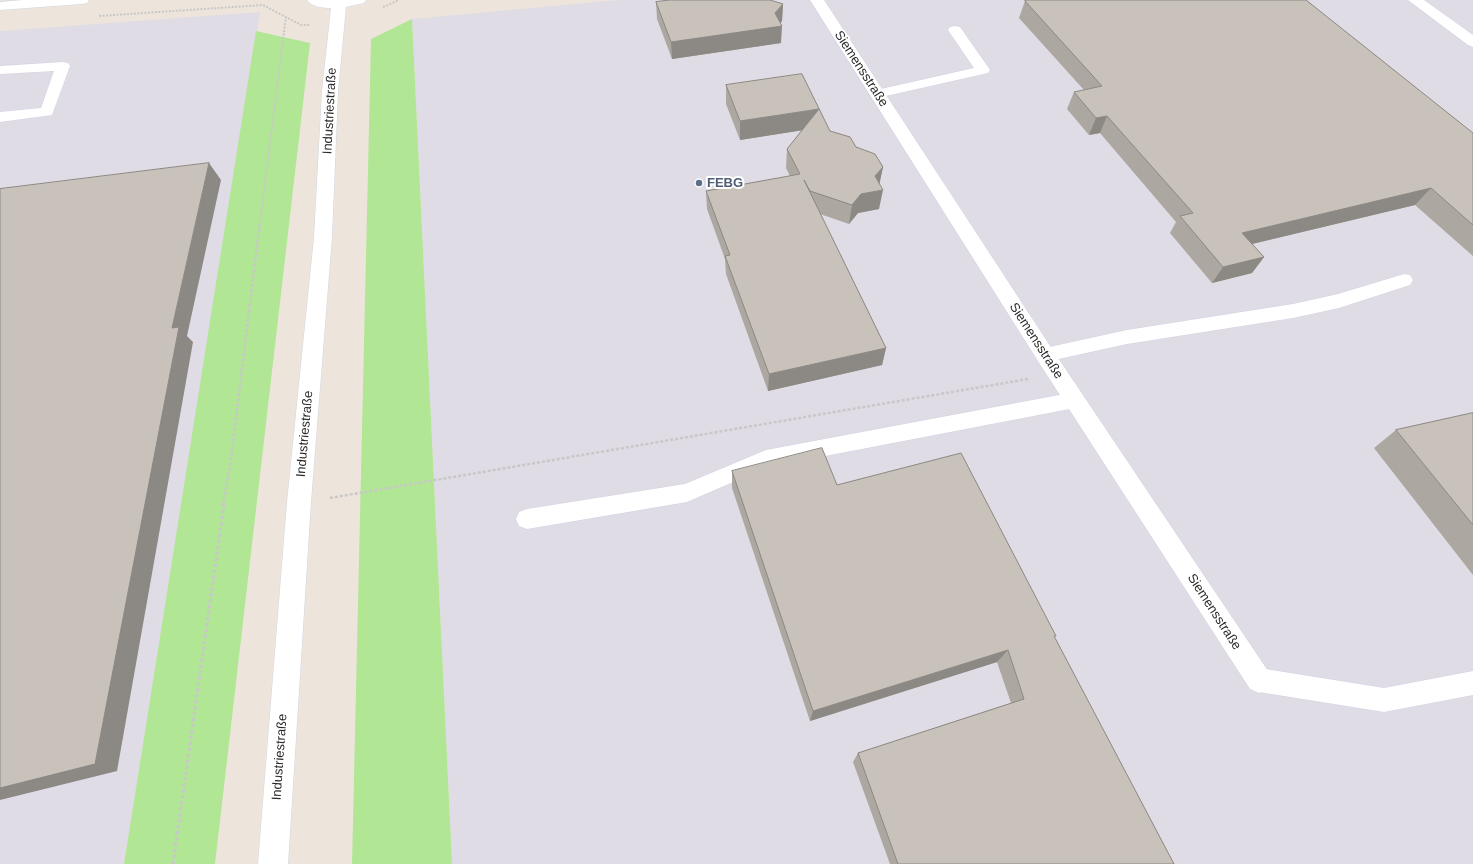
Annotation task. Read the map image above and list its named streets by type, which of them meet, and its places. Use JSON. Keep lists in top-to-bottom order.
{
  "streets": {
    "street": ["Siemensstraße", "Industriestraße"]
  },
  "places": ["FEBG"]
}
